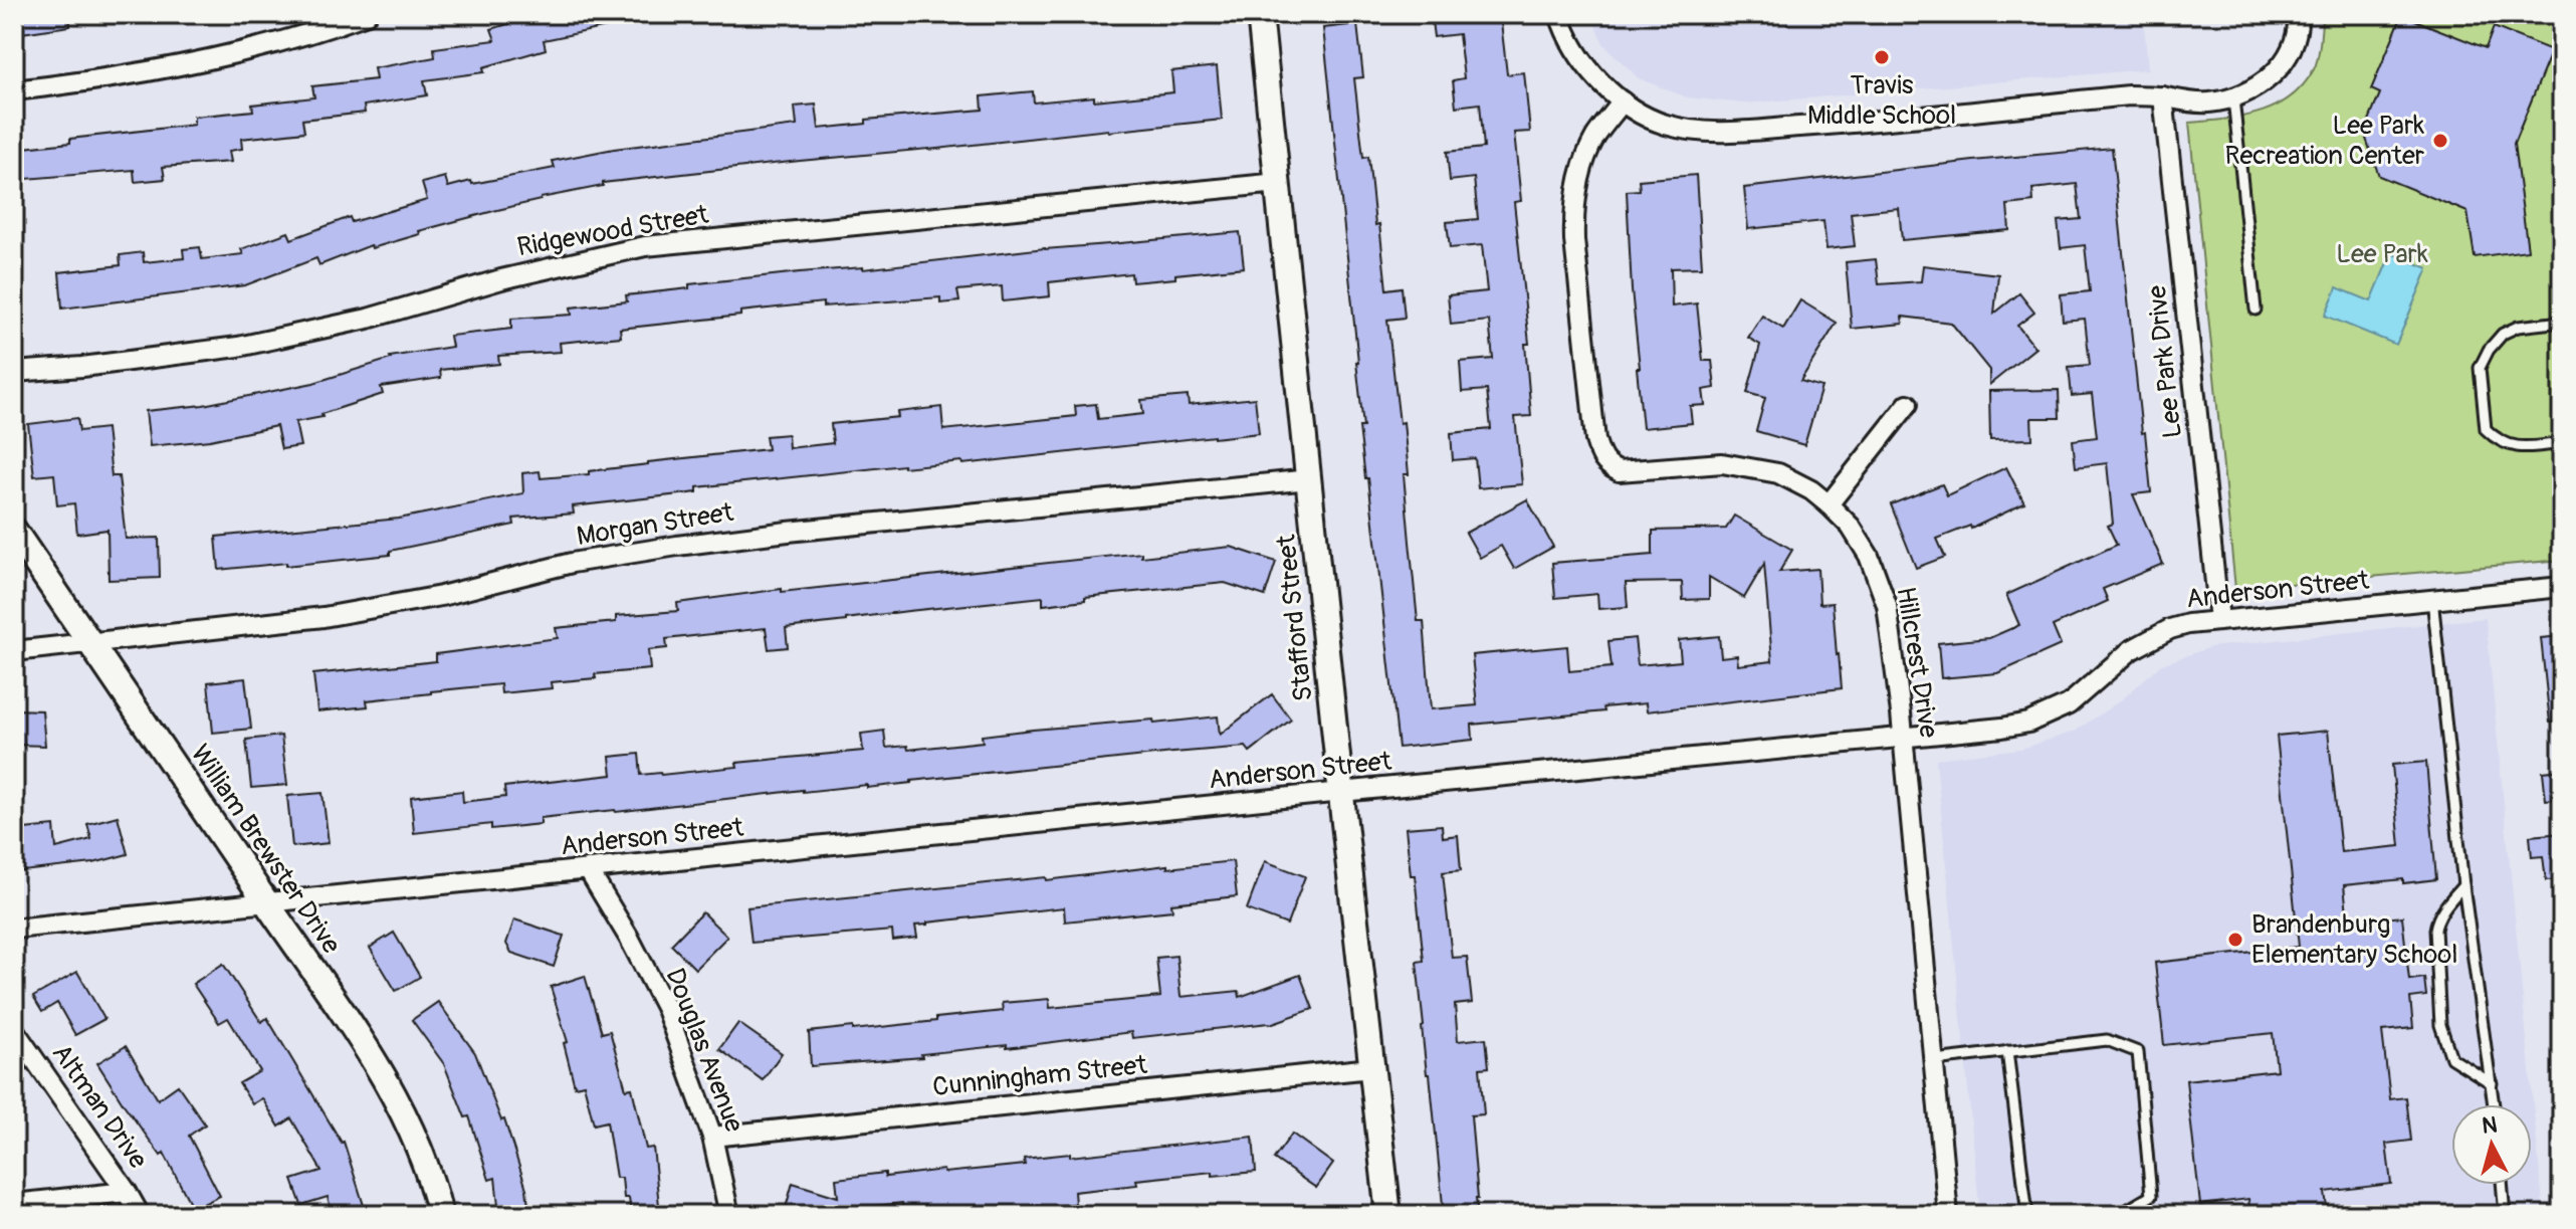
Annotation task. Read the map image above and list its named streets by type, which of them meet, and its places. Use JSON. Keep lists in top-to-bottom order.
{
  "streets": {
    "street": [
      "Ridgewood Street",
      "Lee Park Drive",
      "Morgan Street",
      "Anderson Street",
      "Stafford Street",
      "Hillcrest Drive",
      "William Brewster Drive",
      "Douglas Avenue",
      "Cunningham Street",
      "Altman Drive"
    ]
  },
  "crossings": [
    ["Ridgewood Street", "Stafford Street"],
    ["Lee Park Drive", "Anderson Street"],
    ["Morgan Street", "Stafford Street"],
    ["Morgan Street", "William Brewster Drive"],
    ["Anderson Street", "Stafford Street"],
    ["Anderson Street", "Hillcrest Drive"],
    ["Anderson Street", "William Brewster Drive"],
    ["Anderson Street", "Douglas Avenue"],
    ["Stafford Street", "Cunningham Street"],
    ["Douglas Avenue", "Cunningham Street"]
  ],
  "parks": ["Lee Park"],
  "places": ["Travis Middle School", "Lee Park Recreation Center", "Brandenburg Elementary School"],
  "north": "top"
}
